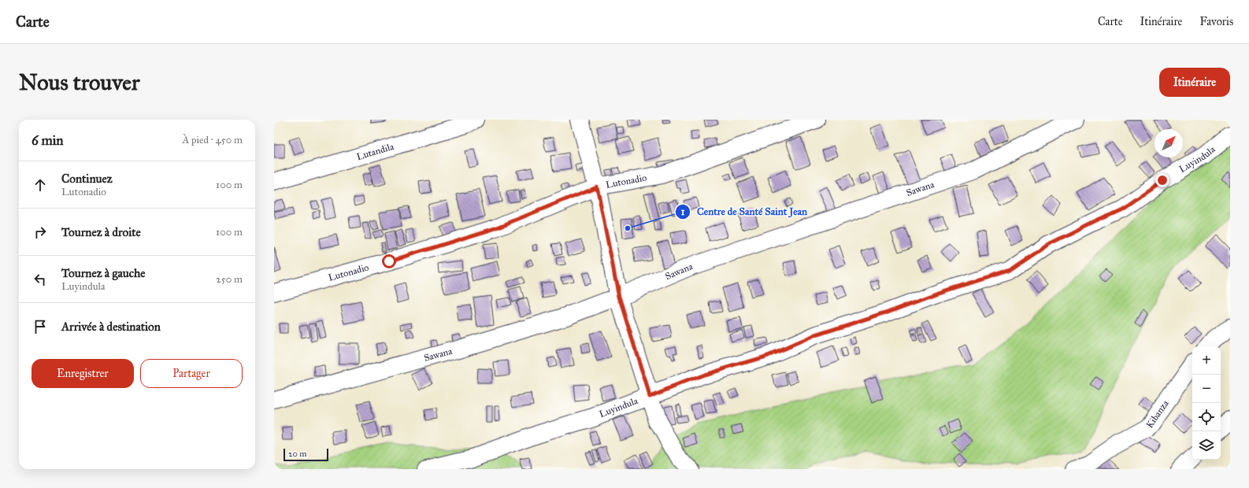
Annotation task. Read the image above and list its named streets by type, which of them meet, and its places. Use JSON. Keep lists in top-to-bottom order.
{
  "streets": {
    "street": [
      "Lutandila",
      "Luyindula",
      "Lutonadio",
      "Sawana",
      "Kibanza"
    ]
  },
  "places": ["Centre de Santé Saint Jean"],
  "scale_bar": "20 m",
  "north": "top right",
  "page": {
    "header": "Carte",
    "nav": ["Carte", "Itinéraire", "Favoris"],
    "buttons": [
      "Itinéraire",
      ["Enregistrer", "Partager"]
    ],
    "title": "Nous trouver",
    "heading": ["6 min", "À pied · 450 m"],
    "list": [
      ["Continuez", "Lutonadio", "100 m"],
      ["Tournez à droite", "100 m"],
      ["Tournez à gauche", "Luyindula", "250 m"],
      "Arrivée à destination"
    ],
    "map_buttons": ["+", "−"],
    "scale": "20 m"
  }
}
